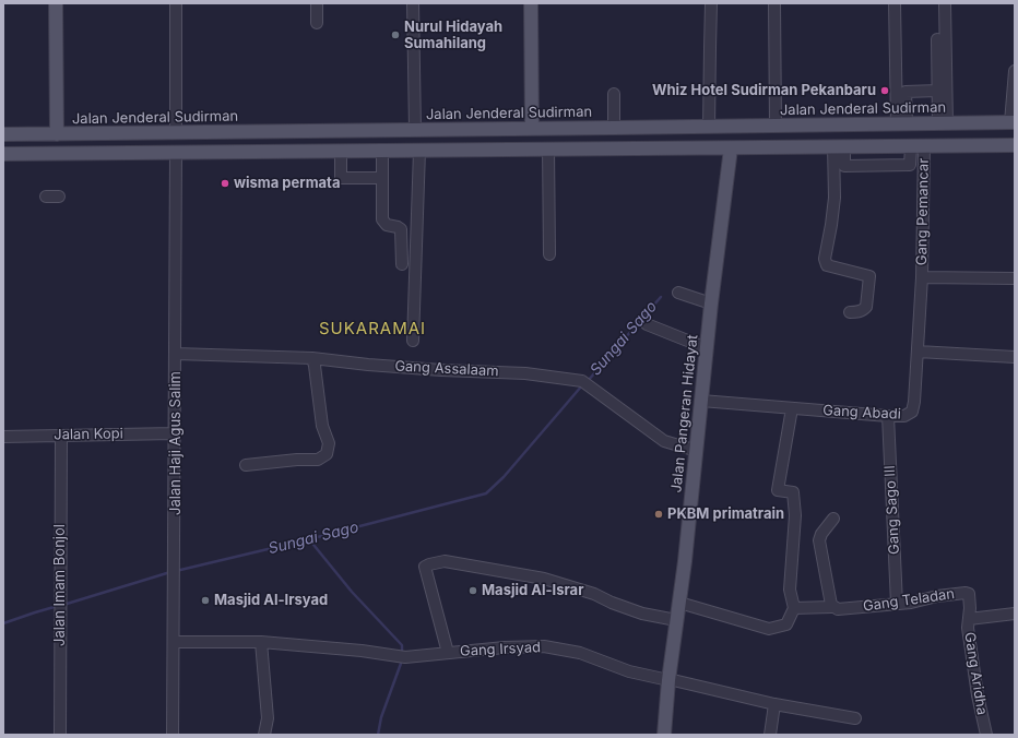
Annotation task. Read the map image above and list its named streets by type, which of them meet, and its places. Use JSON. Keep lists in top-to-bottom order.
{
  "streets": {
    "main road": ["Jalan Jenderal Sudirman", "Jalan Pangeran Hidayat"],
    "street": [
      "Gang Pemancar",
      "Gang Assalaam",
      "Gang Abadi",
      "Jalan Kopi",
      "Jalan Haji Agus Salim",
      "Gang Sago III",
      "Jalan Imam Bonjol",
      "Gang Teladan",
      "Gang Irsyad",
      "Gang Aridha"
    ]
  },
  "crossings": [
    ["Gang Pemancar", "Gang Abadi"],
    ["Gang Assalaam", "Jalan Pangeran Hidayat"],
    ["Gang Assalaam", "Jalan Haji Agus Salim"],
    ["Gang Abadi", "Jalan Pangeran Hidayat"],
    ["Gang Abadi", "Gang Sago III"],
    ["Jalan Pangeran Hidayat", "Gang Irsyad"],
    ["Jalan Kopi", "Jalan Haji Agus Salim"],
    ["Jalan Kopi", "Jalan Imam Bonjol"],
    ["Jalan Haji Agus Salim", "Gang Irsyad"],
    ["Gang Sago III", "Gang Teladan"],
    ["Gang Teladan", "Gang Aridha"]
  ],
  "districts": ["SUKARAMAI"],
  "water": ["Sungai Sago"],
  "places": [
    "Nurul Hidayah Sumahilang",
    "Whiz Hotel Sudirman Pekanbaru",
    "wisma permata",
    "PKBM primatrain",
    "Masjid Al-Israr",
    "Masjid Al-Irsyad"
  ]
}
